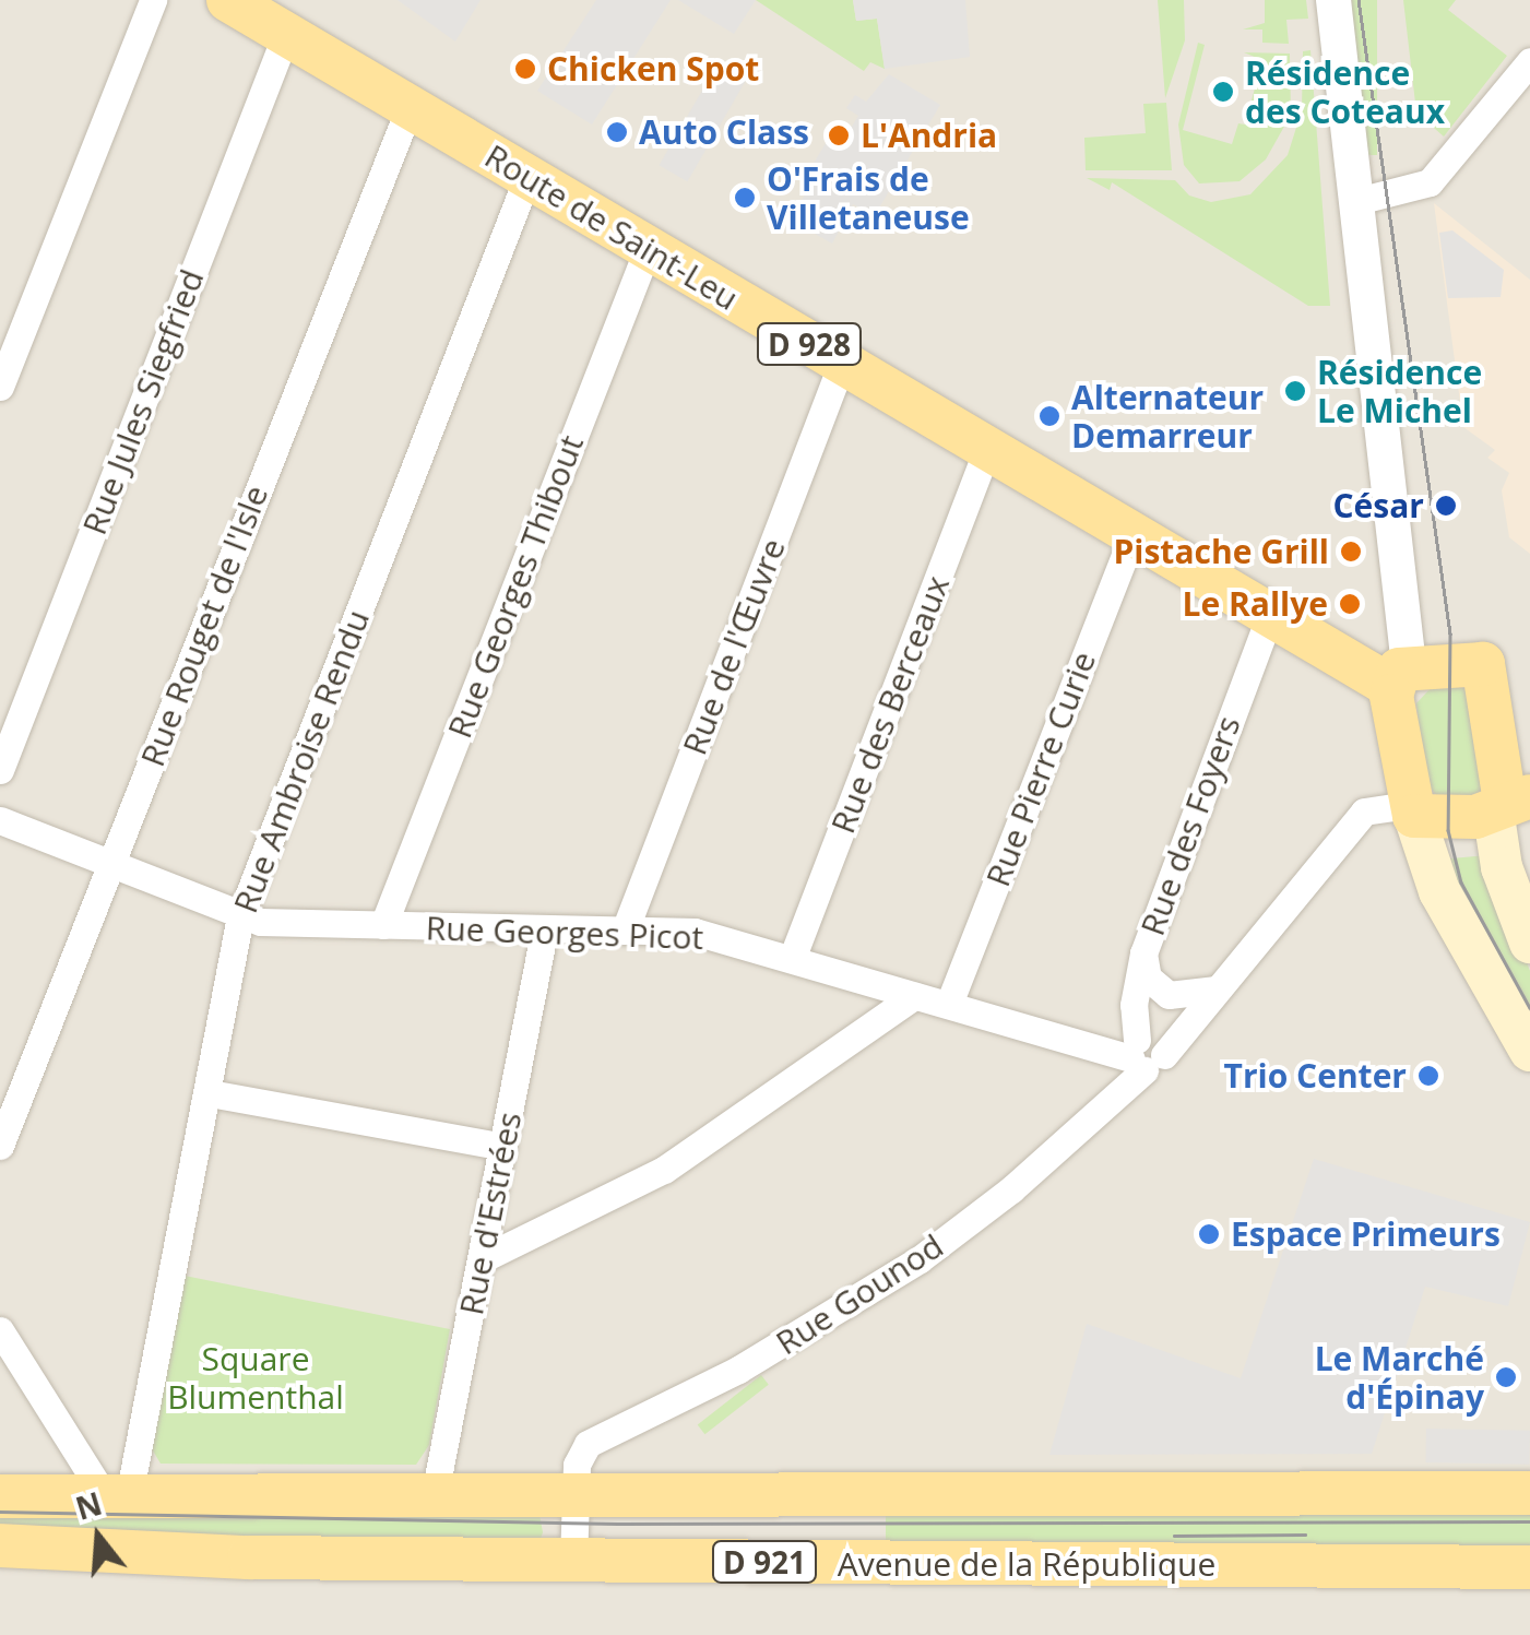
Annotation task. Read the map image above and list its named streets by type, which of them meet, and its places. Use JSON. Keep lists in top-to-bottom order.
{
  "streets": {
    "main road": [
      "Route de Saint-Leu",
      "D 928",
      "D 921",
      "Avenue de la République"
    ],
    "street": [
      "Rue Jules Siegfried",
      "Rue Georges Thibout",
      "Rue Rouget de l'Isle",
      "Rue de l'Œuvre",
      "Rue des Berceaux",
      "Rue Ambroise Rendu",
      "Rue Pierre Curie",
      "Rue des Foyers",
      "Rue Georges Picot",
      "Rue d'Estrées",
      "Rue Gounod"
    ]
  },
  "crossings": [
    ["Route de Saint-Leu", "D 928"],
    ["Route de Saint-Leu", "Rue Jules Siegfried"],
    ["Route de Saint-Leu", "Rue Georges Thibout"],
    ["Route de Saint-Leu", "Rue Rouget de l'Isle"],
    ["Route de Saint-Leu", "Rue de l'Œuvre"],
    ["Route de Saint-Leu", "Rue des Berceaux"],
    ["Route de Saint-Leu", "Rue Ambroise Rendu"],
    ["Route de Saint-Leu", "Rue Pierre Curie"],
    ["Route de Saint-Leu", "Rue des Foyers"],
    ["Rue Georges Thibout", "Rue Georges Picot"],
    ["Rue Rouget de l'Isle", "Rue Georges Picot"],
    ["Rue de l'Œuvre", "Rue Georges Picot"],
    ["Rue des Berceaux", "Rue Georges Picot"],
    ["Rue Ambroise Rendu", "Rue Georges Picot"],
    ["Rue Ambroise Rendu", "Avenue de la République"],
    ["Rue Pierre Curie", "Rue Georges Picot"],
    ["Rue des Foyers", "Rue Georges Picot"],
    ["Rue des Foyers", "Rue Gounod"],
    ["Rue Georges Picot", "Rue d'Estrées"],
    ["Rue Georges Picot", "Rue Gounod"],
    ["Rue d'Estrées", "Avenue de la République"],
    ["Rue Gounod", "Avenue de la République"]
  ],
  "parks": ["Square Blumenthal"],
  "places": [
    "Chicken Spot",
    "Résidence des Coteaux",
    "Auto Class",
    "L'Andria",
    "O'Frais de Villetaneuse",
    "Résidence Le Michel",
    "Alternateur Demarreur",
    "César",
    "Pistache Grill",
    "Le Rallye",
    "Trio Center",
    "Espace Primeurs",
    "Le Marché d'Épinay"
  ],
  "north": "top"
}
